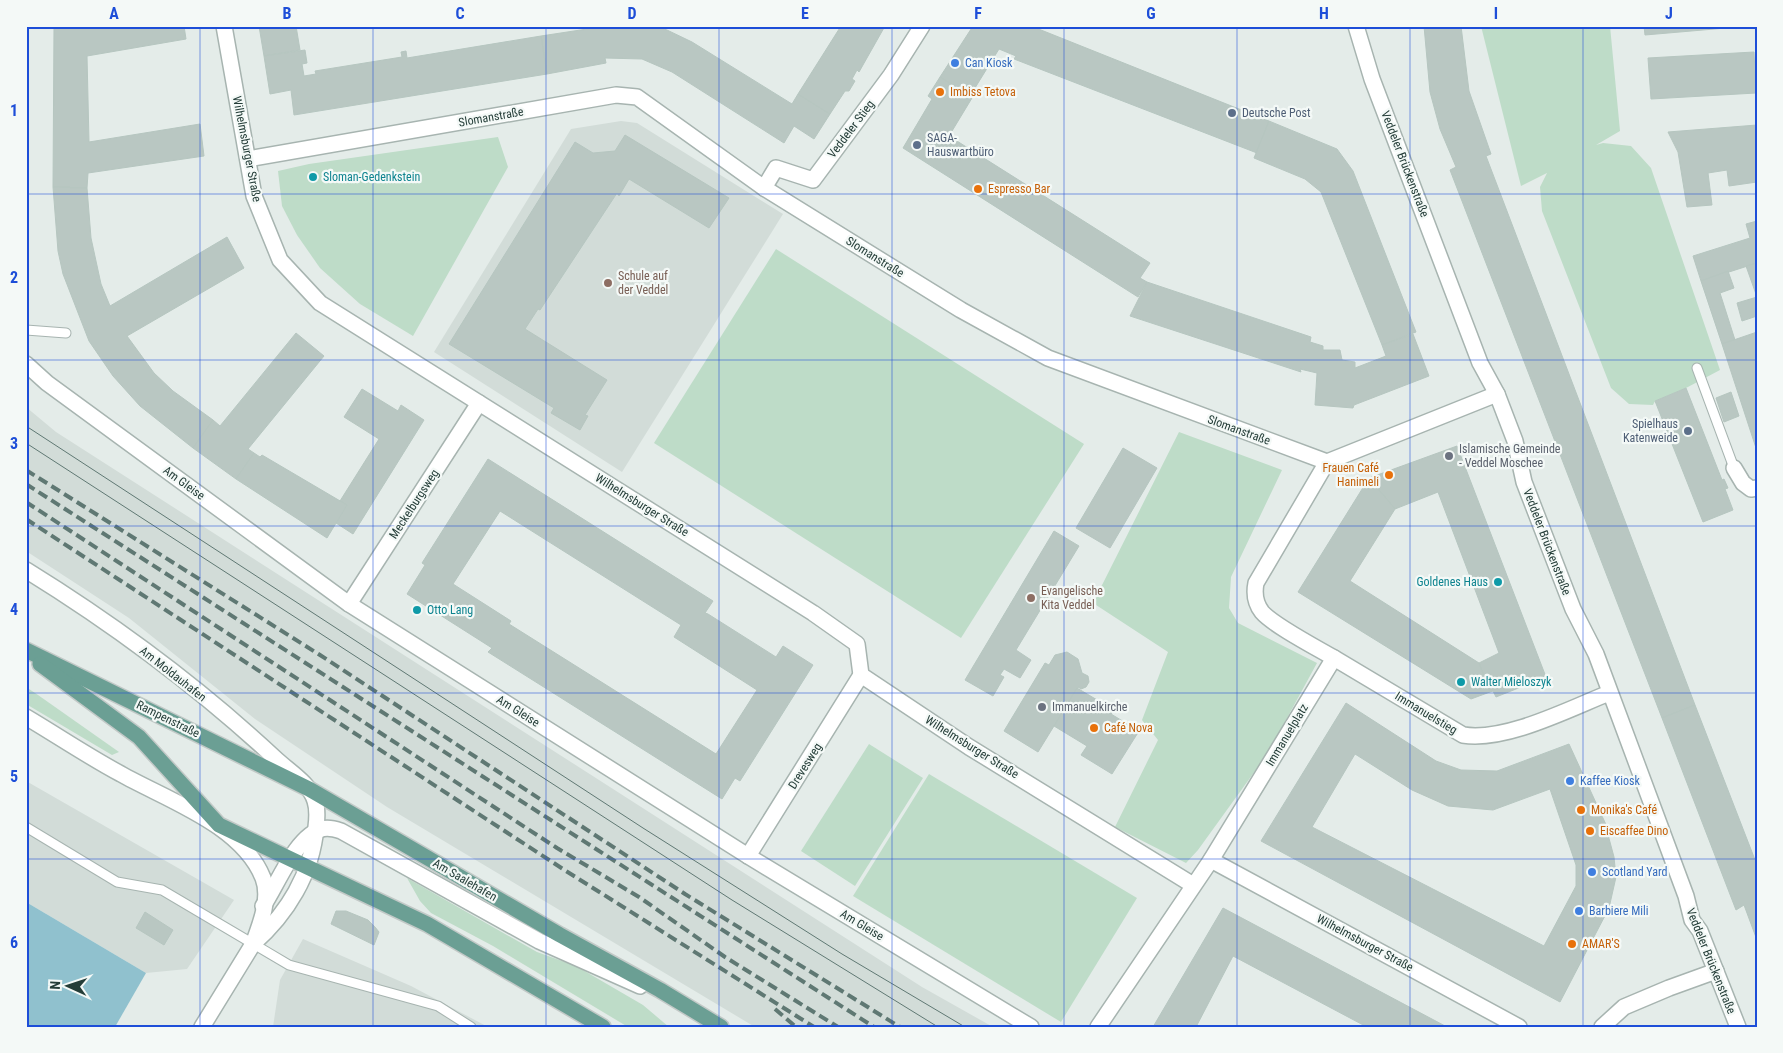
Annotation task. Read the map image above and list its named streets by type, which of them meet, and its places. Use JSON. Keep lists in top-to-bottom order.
{
  "streets": {
    "main road": ["Rampenstraße", "Am Saalehafen"],
    "street": [
      "Slomanstraße",
      "Veddeler Stieg",
      "Wilhelmsburger Straße",
      "Veddeler Brückenstraße",
      "Am Gleise",
      "Meckelburgsweg",
      "Am Moldauhafen",
      "Immanuelstieg",
      "Immanuelplatz",
      "Drevesweg"
    ]
  },
  "crossings": [
    ["Slomanstraße", "Veddeler Stieg"],
    ["Slomanstraße", "Wilhelmsburger Straße"],
    ["Wilhelmsburger Straße", "Meckelburgsweg"],
    ["Wilhelmsburger Straße", "Immanuelplatz"],
    ["Wilhelmsburger Straße", "Drevesweg"],
    ["Veddeler Brückenstraße", "Immanuelstieg"],
    ["Am Gleise", "Meckelburgsweg"],
    ["Am Gleise", "Drevesweg"],
    ["Am Moldauhafen", "Rampenstraße"],
    ["Am Moldauhafen", "Am Saalehafen"],
    ["Immanuelstieg", "Immanuelplatz"],
    ["Rampenstraße", "Am Saalehafen"]
  ],
  "places": [
    "Can Kiosk",
    "Imbiss Tetova",
    "Deutsche Post",
    "SAGA- Hauswartbüro",
    "Sloman-Gedenkstein",
    "Espresso Bar",
    "Schule auf der Veddel",
    "Spielhaus Katenweide",
    "Islamische Gemeinde - Veddel Moschee",
    "Frauen Café Hanimeli",
    "Goldenes Haus",
    "Evangelische Kita Veddel",
    "Otto Lang",
    "Walter Mieloszyk",
    "Immanuelkirche",
    "Café Nova",
    "Kaffee Kiosk",
    "Monika's Café",
    "Eiscaffee Dino",
    "Scotland Yard",
    "Barbiere Mili",
    "AMAR'S"
  ],
  "north": "left",
  "grid": {
    "columns": [
      "A",
      "B",
      "C",
      "D",
      "E",
      "F",
      "G",
      "H",
      "I",
      "J"
    ],
    "rows": [
      "1",
      "2",
      "3",
      "4",
      "5",
      "6"
    ]
  }
}
